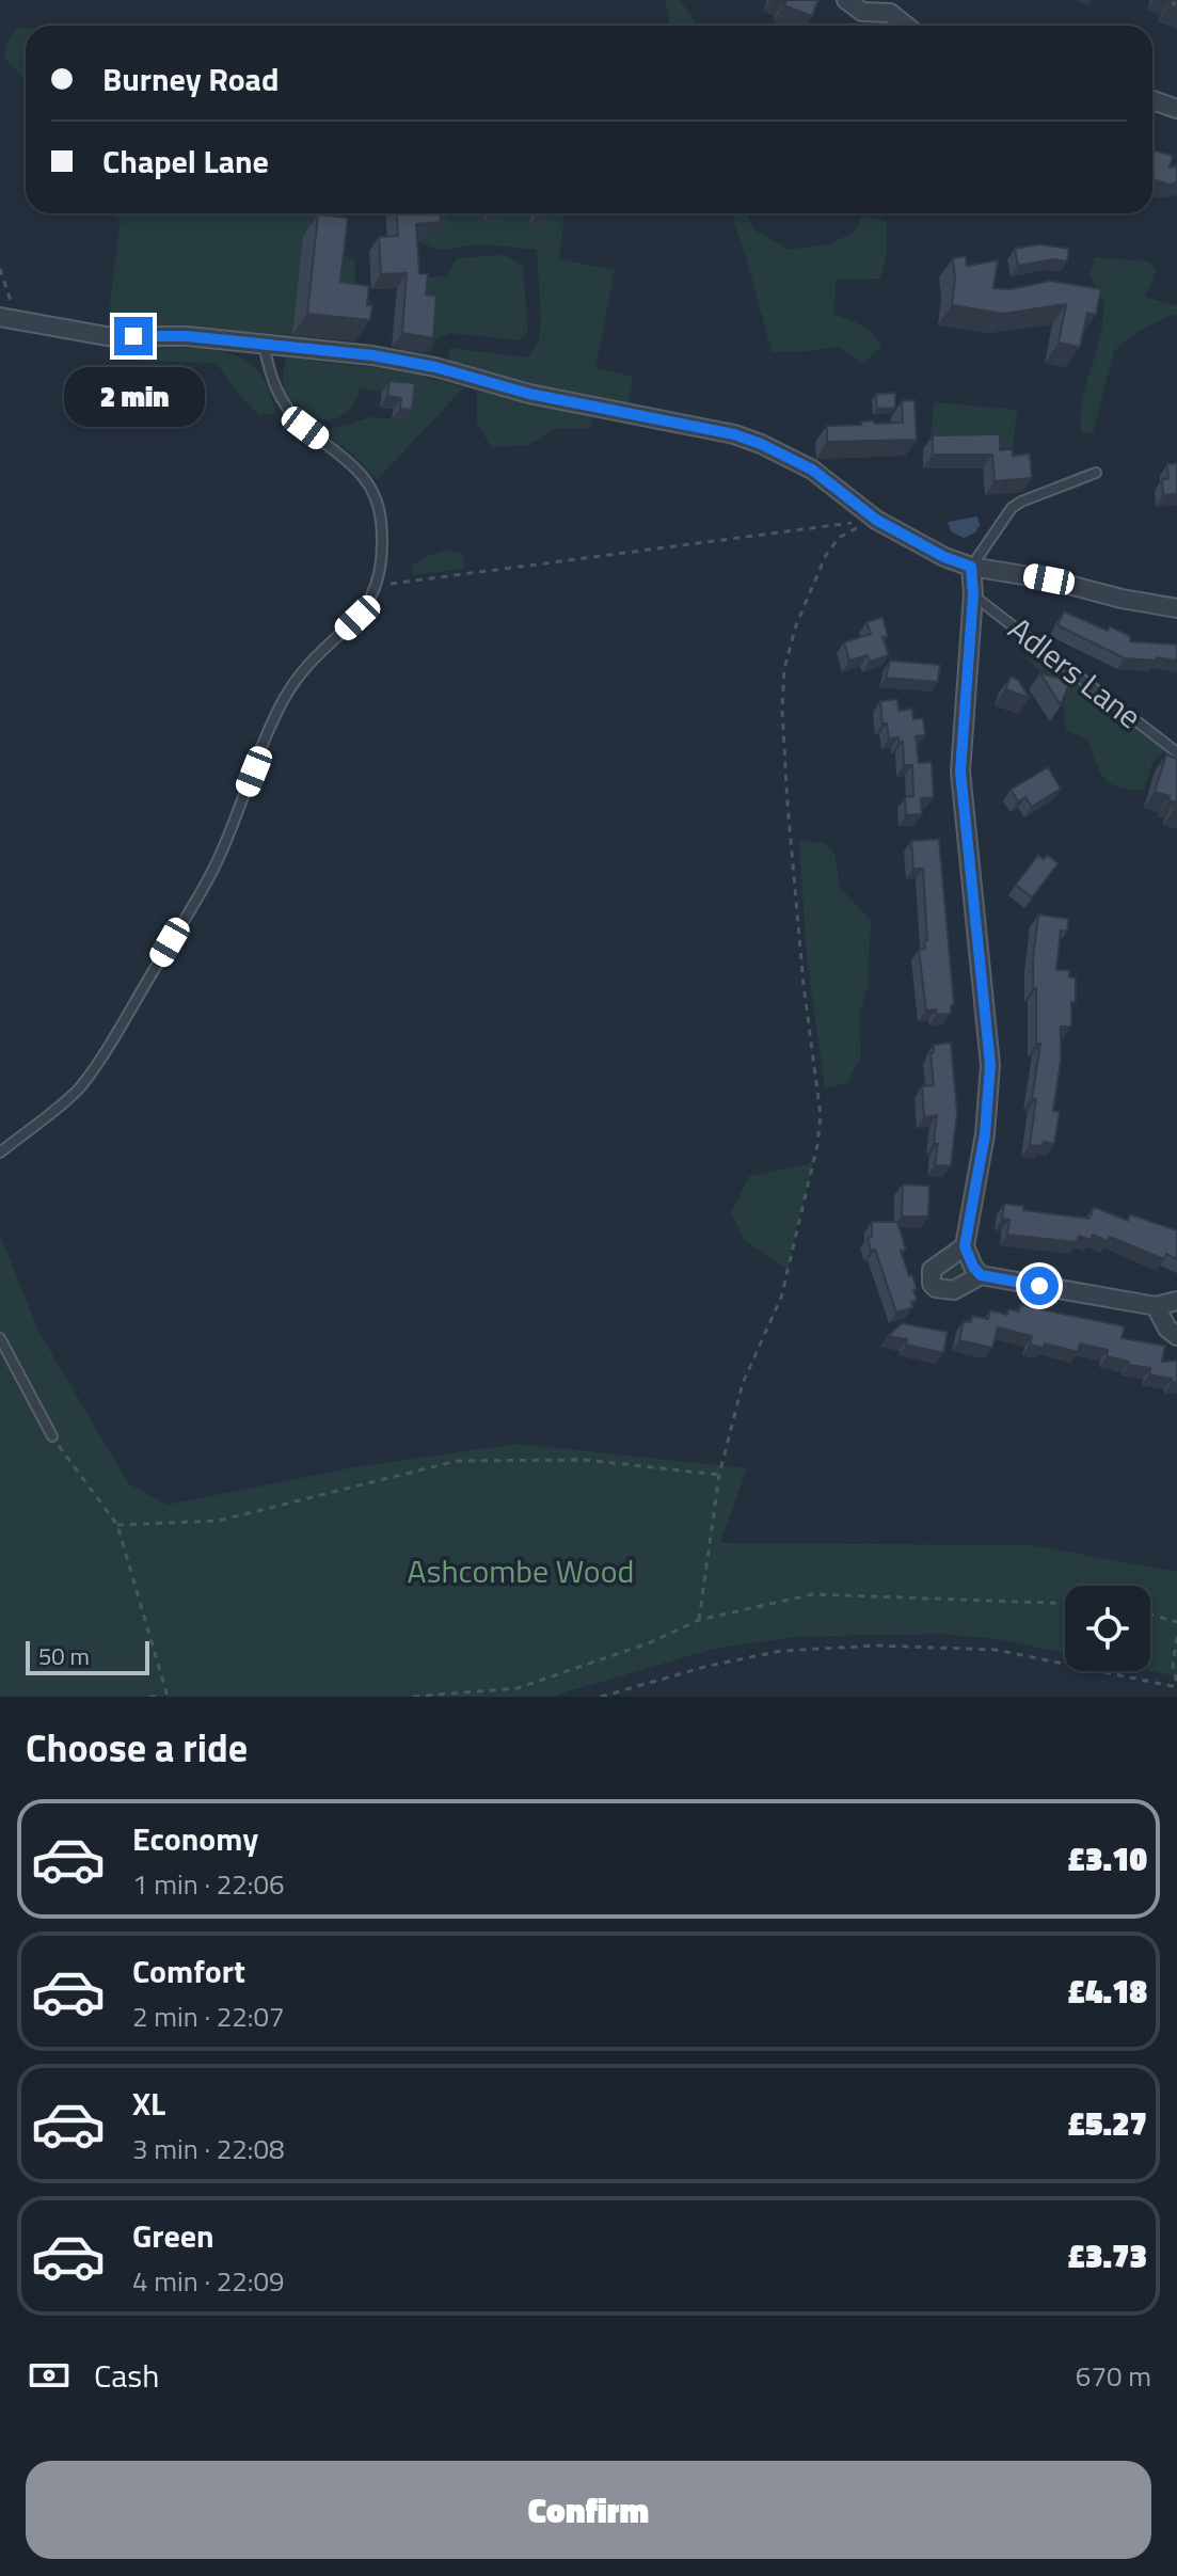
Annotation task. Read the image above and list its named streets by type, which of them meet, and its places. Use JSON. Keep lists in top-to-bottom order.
{
  "streets": {
    "lane": ["Adlers Lane"]
  },
  "parks": ["Ashcombe Wood"],
  "scale_bar": "50 m",
  "page": {
    "banner": ["Burney Road", "Chapel Lane"],
    "bubble": "2 min",
    "scale": "50 m",
    "heading": "Choose a ride",
    "list": [
      {
        "name": "Economy",
        "note": "1 min · 22:06",
        "value": "£3.10"
      },
      {
        "name": "Comfort",
        "note": "2 min · 22:07",
        "value": "£4.18"
      },
      {
        "name": "XL",
        "note": "3 min · 22:08",
        "value": "£5.27"
      },
      {
        "name": "Green",
        "note": "4 min · 22:09",
        "value": "£3.73"
      }
    ],
    "pay": ["Cash", "670 m"],
    "buttons": "Confirm"
  }
}
